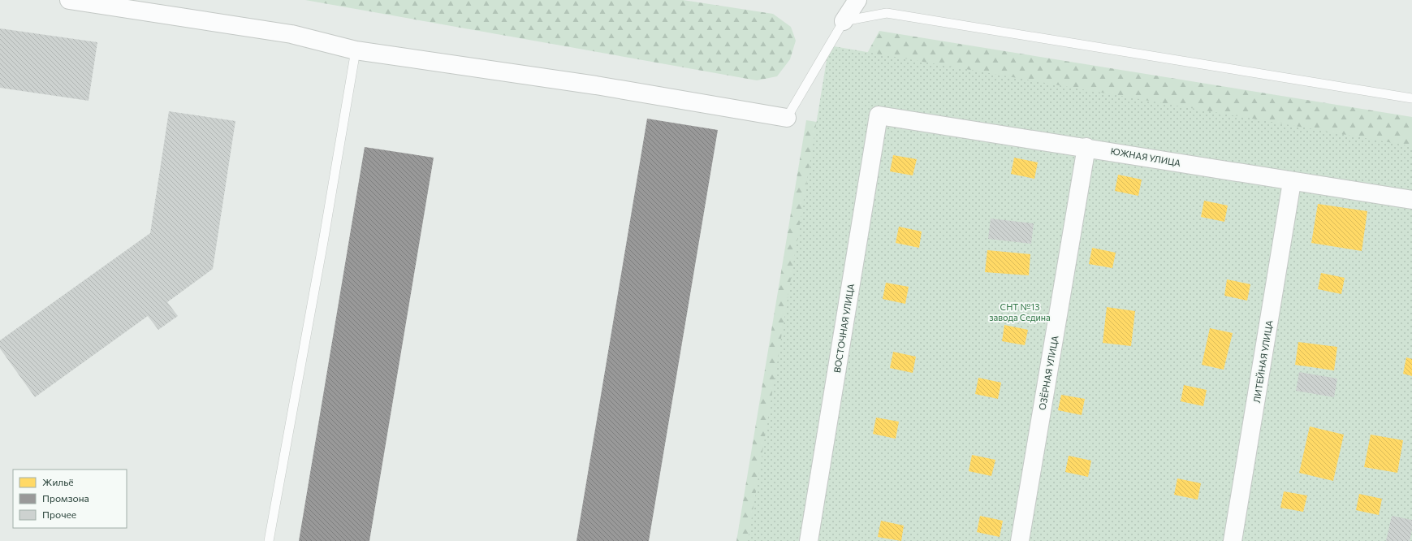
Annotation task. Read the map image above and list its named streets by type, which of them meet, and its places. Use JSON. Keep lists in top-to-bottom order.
{
  "streets": {
    "street": [
      "ЮЖНАЯ УЛИЦА",
      "ВОСТОЧНАЯ УЛИЦА",
      "ЛИТЕЙНАЯ УЛИЦА",
      "ОЗЁРНАЯ УЛИЦА"
    ]
  },
  "crossings": [
    ["ЮЖНАЯ УЛИЦА", "ВОСТОЧНАЯ УЛИЦА"],
    ["ЮЖНАЯ УЛИЦА", "ЛИТЕЙНАЯ УЛИЦА"],
    ["ЮЖНАЯ УЛИЦА", "ОЗЁРНАЯ УЛИЦА"]
  ],
  "parks": ["СНТ №13 завода Седина"],
  "legend": ["Жильё", "Промзона", "Прочее"]
}
